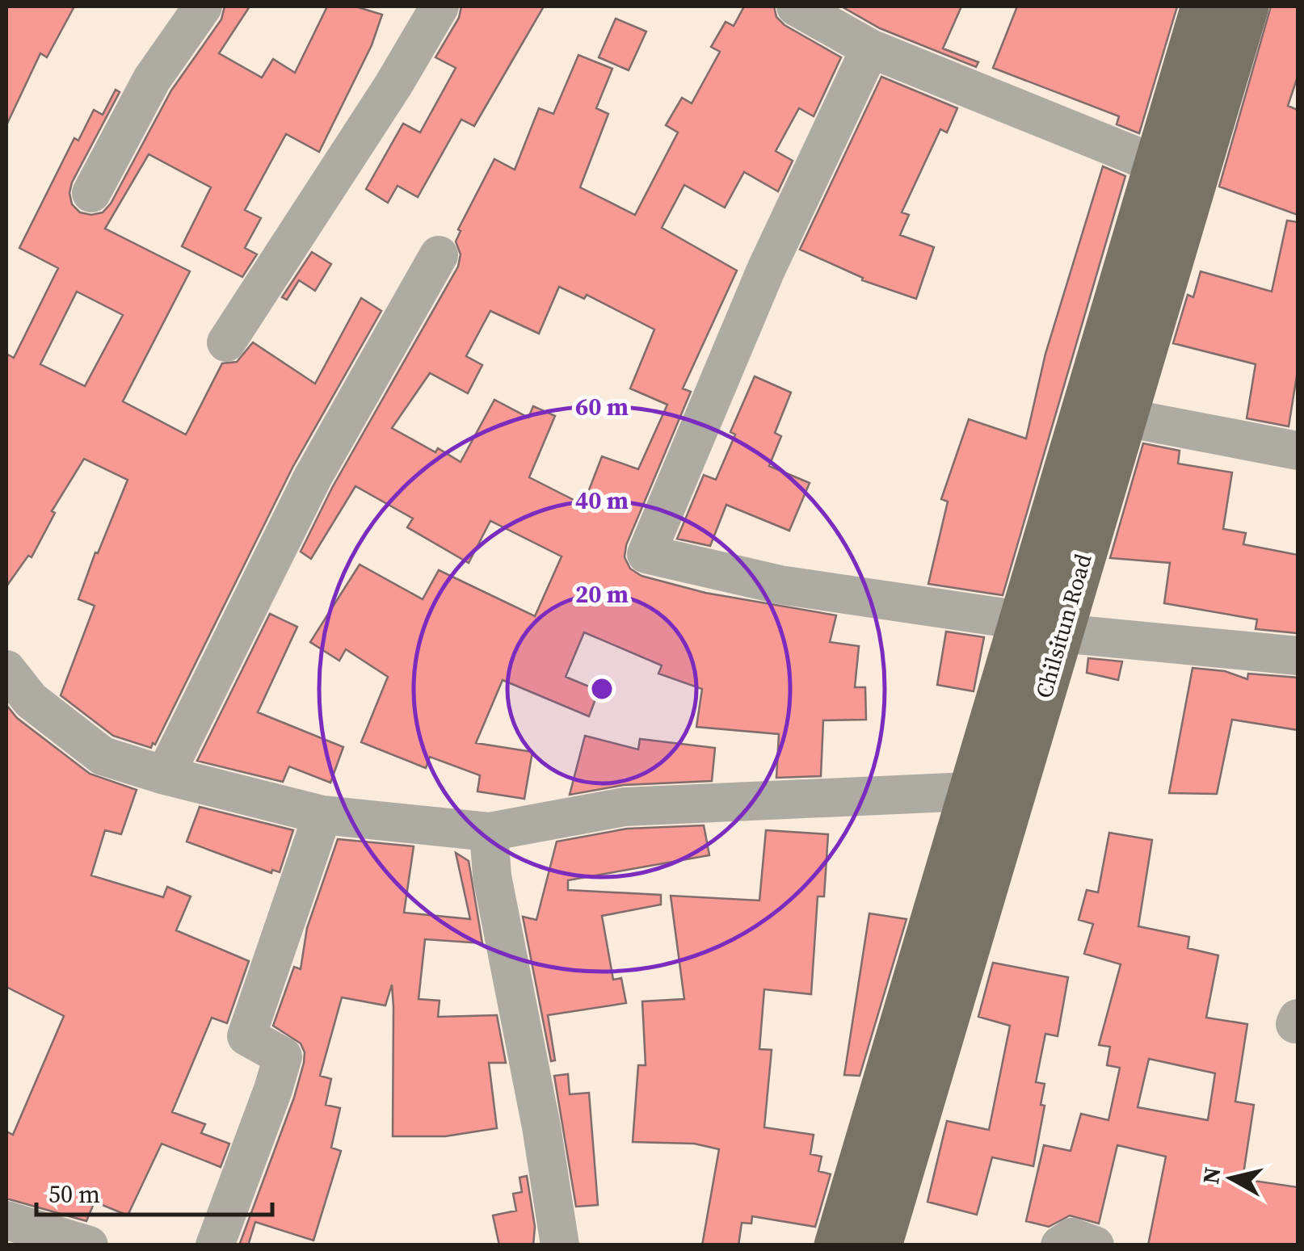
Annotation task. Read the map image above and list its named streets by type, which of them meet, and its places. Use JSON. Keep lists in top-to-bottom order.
{
  "streets": {
    "main road": ["Chilsitun Road"]
  },
  "scale_bar": "50 m",
  "north": "left",
  "rings": ["60 m", "40 m", "20 m"]
}
